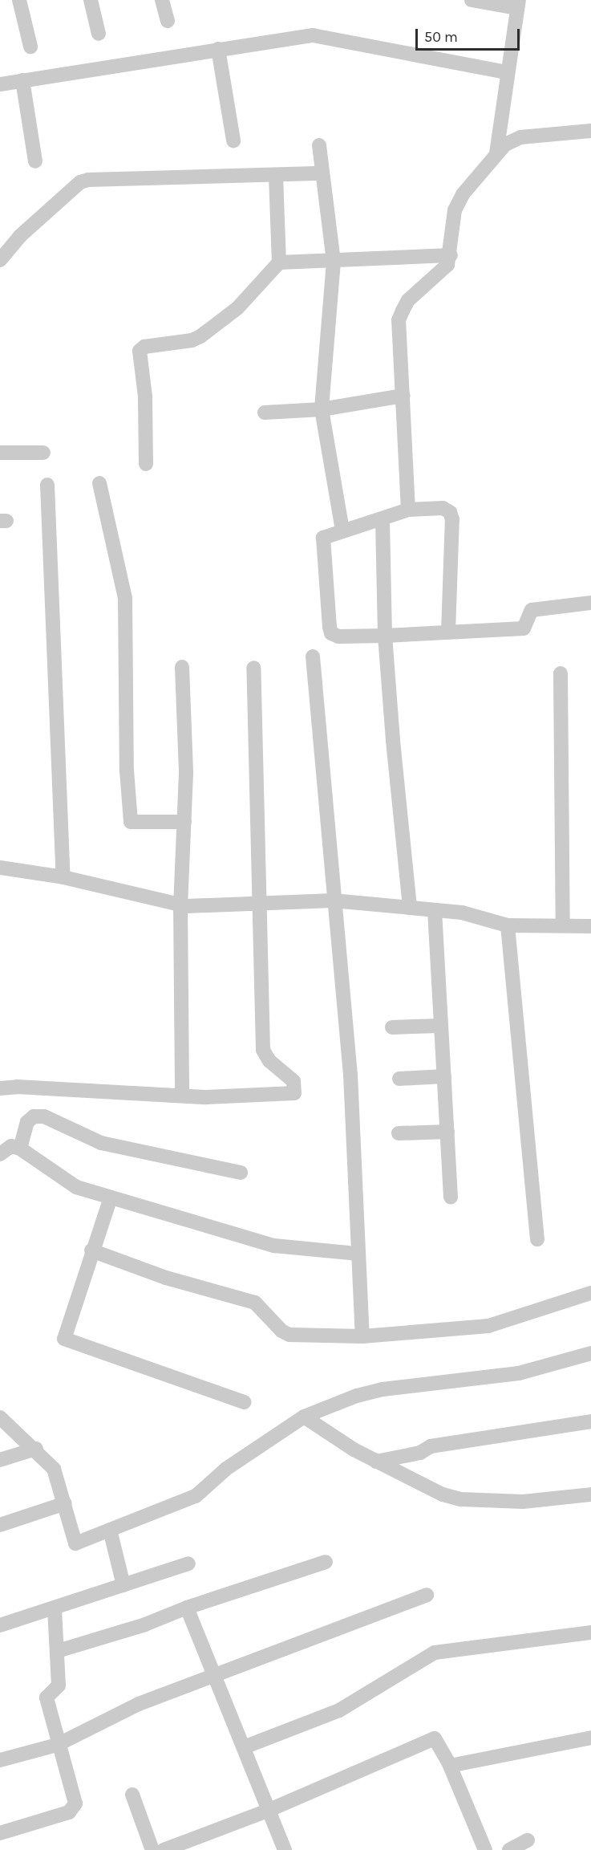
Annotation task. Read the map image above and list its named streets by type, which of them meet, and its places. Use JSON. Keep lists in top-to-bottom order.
{
  "scale_bar": "50 m"
}
